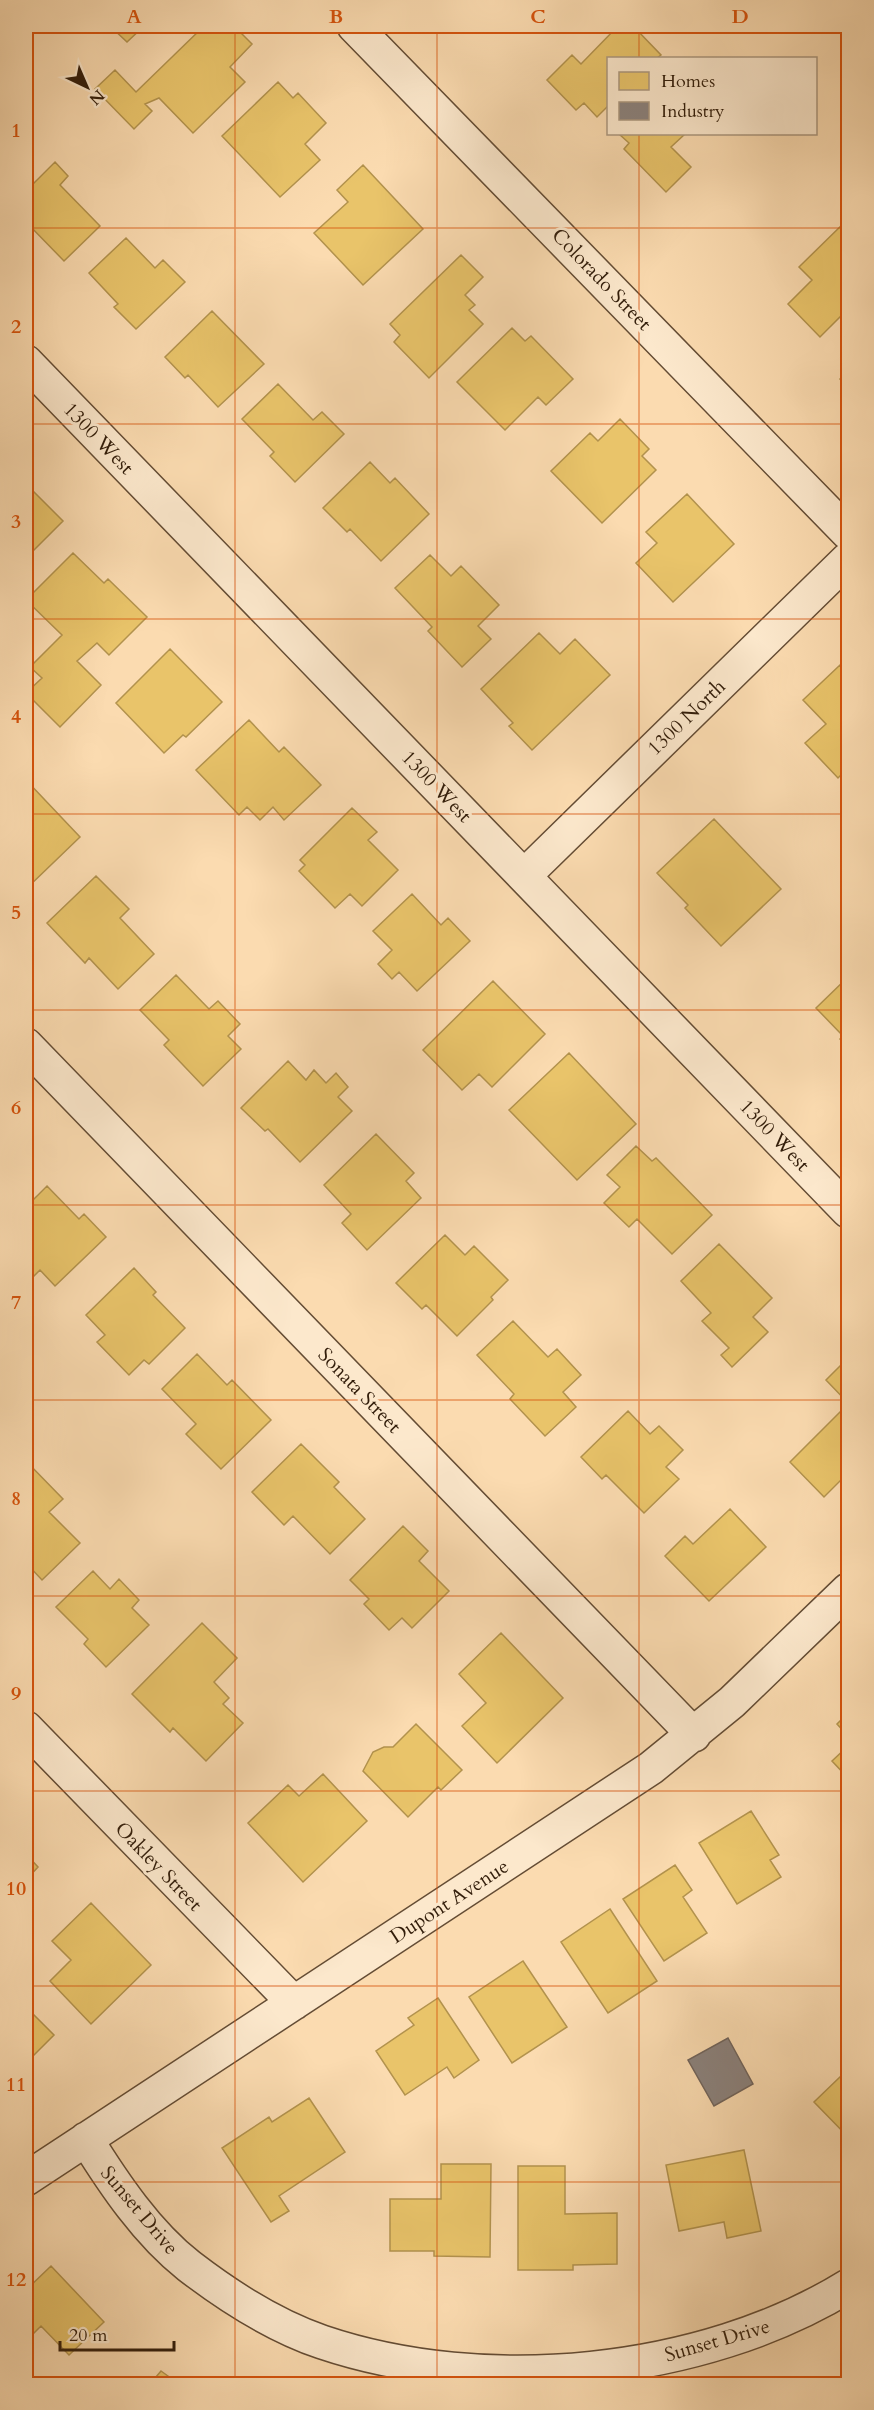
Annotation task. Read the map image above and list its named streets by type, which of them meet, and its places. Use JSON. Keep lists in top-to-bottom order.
{
  "streets": {
    "street": [
      "Colorado Street",
      "1300 West",
      "1300 North",
      "Sonata Street",
      "Oakley Street",
      "Dupont Avenue",
      "Sunset Drive"
    ]
  },
  "crossings": [
    ["1300 West", "1300 North"],
    ["Sonata Street", "Dupont Avenue"],
    ["Oakley Street", "Dupont Avenue"],
    ["Dupont Avenue", "Sunset Drive"]
  ],
  "legend": ["Homes", "Industry"],
  "scale_bar": "20 m",
  "north": "bottom right",
  "grid": {
    "columns": [
      "A",
      "B",
      "C",
      "D"
    ],
    "rows": [
      "1",
      "2",
      "3",
      "4",
      "5",
      "6",
      "7",
      "8",
      "9",
      "10",
      "11",
      "12"
    ]
  }
}
